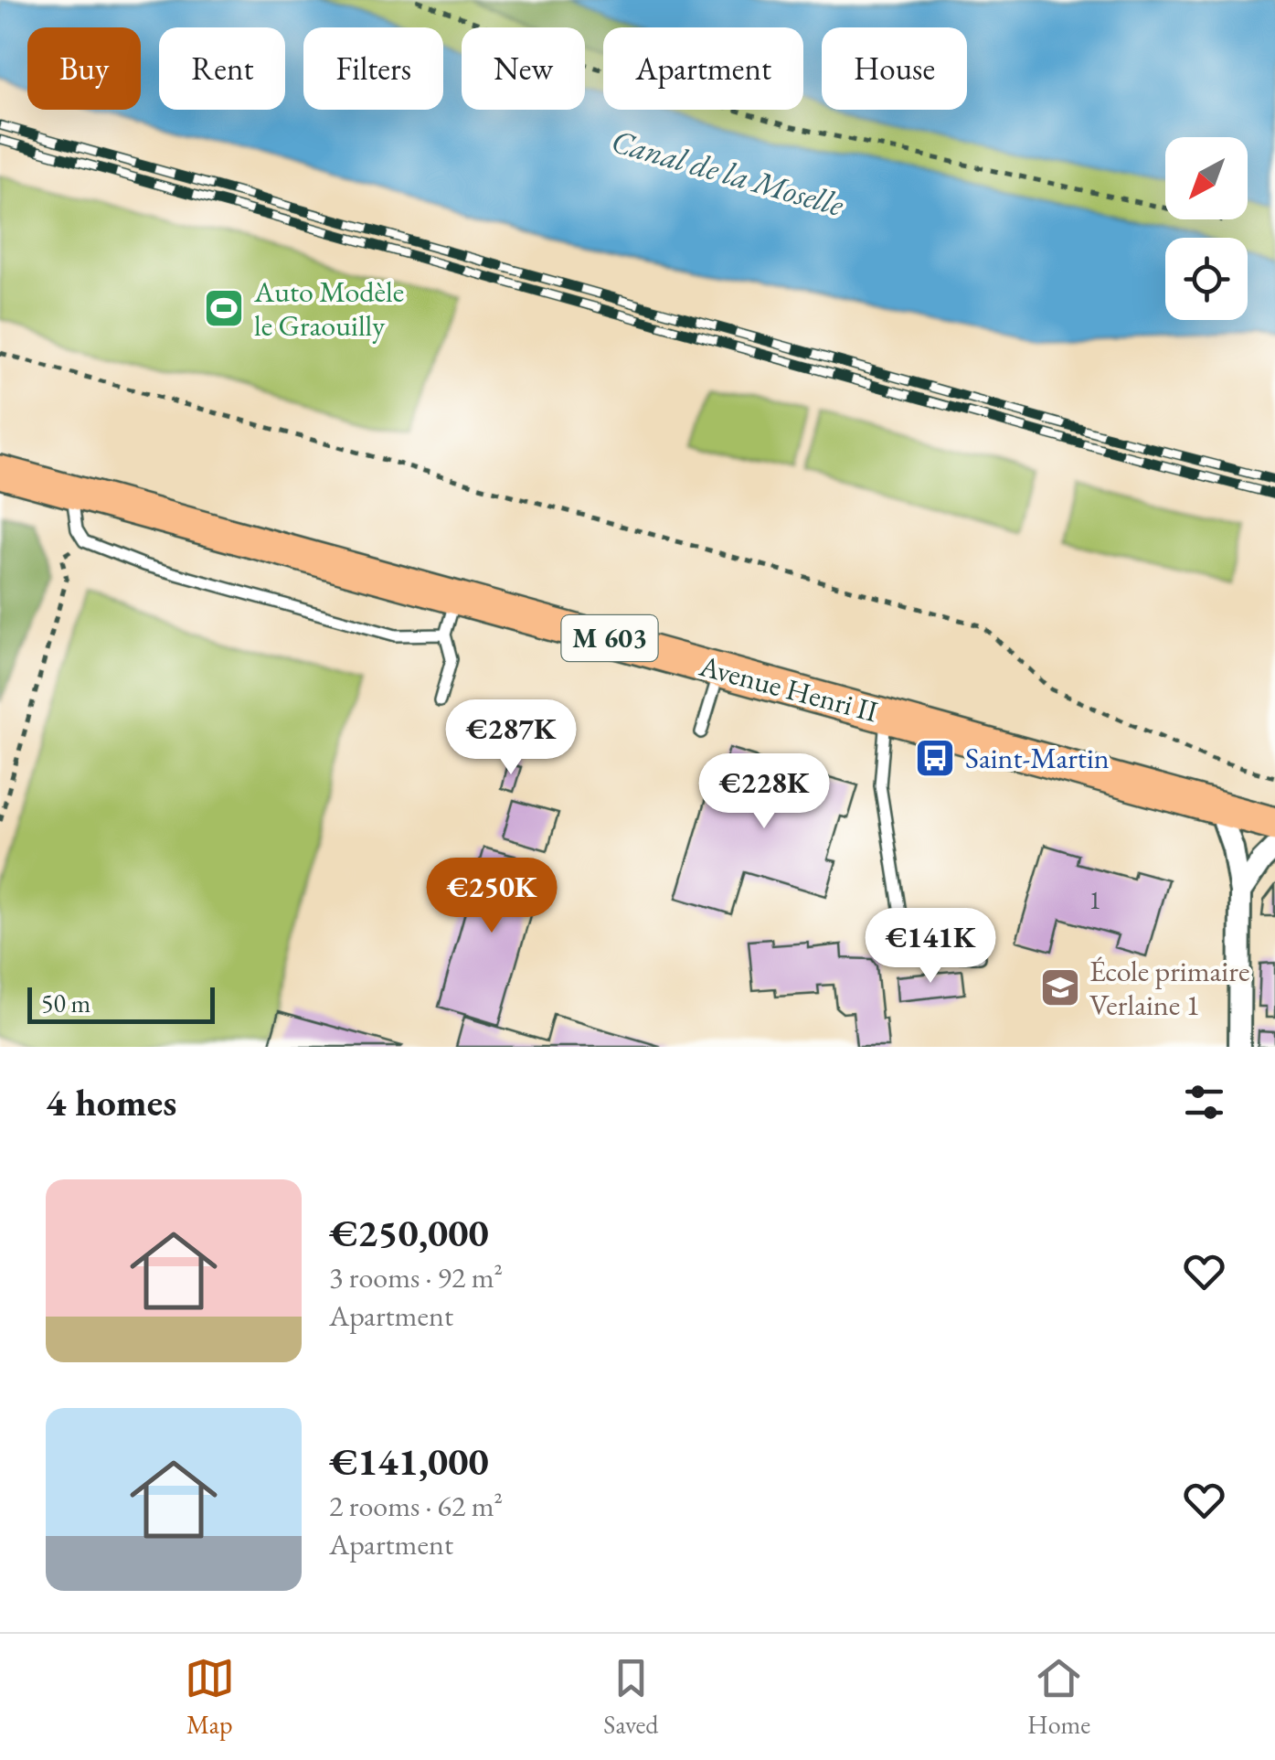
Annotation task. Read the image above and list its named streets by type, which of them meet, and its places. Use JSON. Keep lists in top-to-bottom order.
{
  "streets": {
    "main road": ["M 603", "Avenue Henri II"]
  },
  "water": ["Canal de la Moselle"],
  "places": {
    "sports": ["Auto Modèle le Graouilly"],
    "bus stop": ["Saint-Martin"],
    "school or university": ["École primaire Verlaine 1"]
  },
  "house_numbers": ["1"],
  "scale_bar": "50 m",
  "north": "bottom left",
  "page": {
    "chip": [
      "Buy",
      "Rent",
      "Filters",
      "New",
      "Apartment",
      "House"
    ],
    "price": [
      "€287K",
      "€228K",
      "€250K",
      "€141K"
    ],
    "scale": "50 m",
    "heading": "4 homes",
    "list": [
      {
        "name": "€250,000",
        "note": "3 rooms · 92 m² · Apartment"
      },
      {
        "name": "€141,000",
        "note": "2 rooms · 62 m² · Apartment"
      }
    ],
    "tabs": ["Map", "Saved", "Home"]
  }
}
